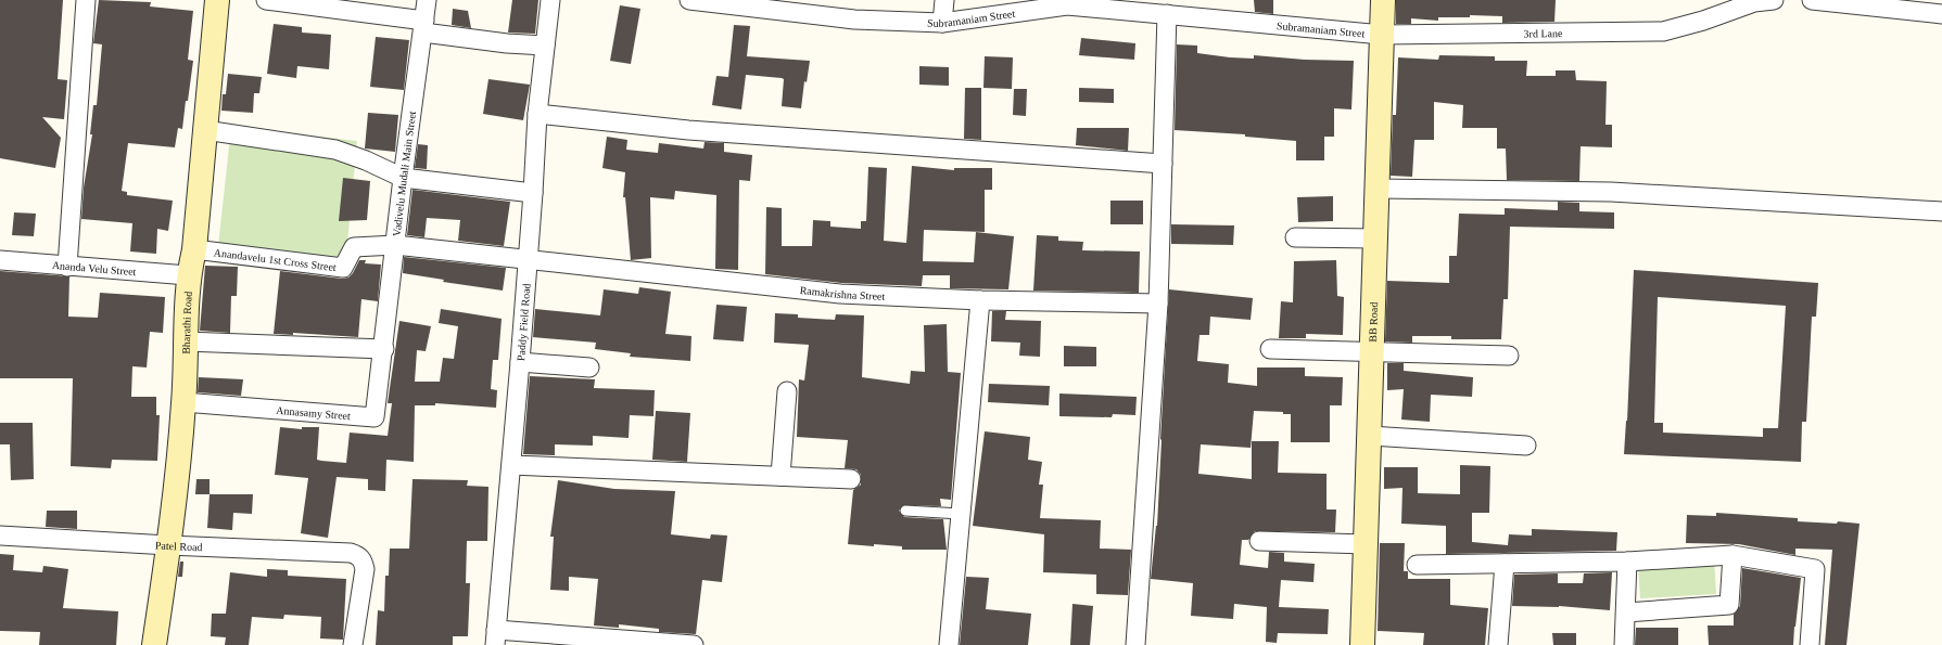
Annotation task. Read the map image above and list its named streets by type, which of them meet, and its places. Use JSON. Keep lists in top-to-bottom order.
{
  "streets": {
    "street": [
      "Subramaniam Street",
      "3rd Lane",
      "Vadivelu Mudali Main Street",
      "Anandavelu 1st Cross Street",
      "Ananda Velu Street",
      "Ramakrishna Street",
      "Paddy Field Road",
      "Bharathi Road",
      "BB Road",
      "Annasamy Street",
      "Patel Road"
    ]
  },
  "crossings": [
    ["Subramaniam Street", "3rd Lane"],
    ["Subramaniam Street", "BB Road"],
    ["3rd Lane", "BB Road"],
    ["Vadivelu Mudali Main Street", "Anandavelu 1st Cross Street"],
    ["Vadivelu Mudali Main Street", "Ramakrishna Street"],
    ["Vadivelu Mudali Main Street", "Annasamy Street"],
    ["Anandavelu 1st Cross Street", "Ramakrishna Street"],
    ["Anandavelu 1st Cross Street", "Bharathi Road"],
    ["Ananda Velu Street", "Bharathi Road"],
    ["Ramakrishna Street", "Paddy Field Road"],
    ["Bharathi Road", "Annasamy Street"],
    ["Bharathi Road", "Patel Road"]
  ]
}
